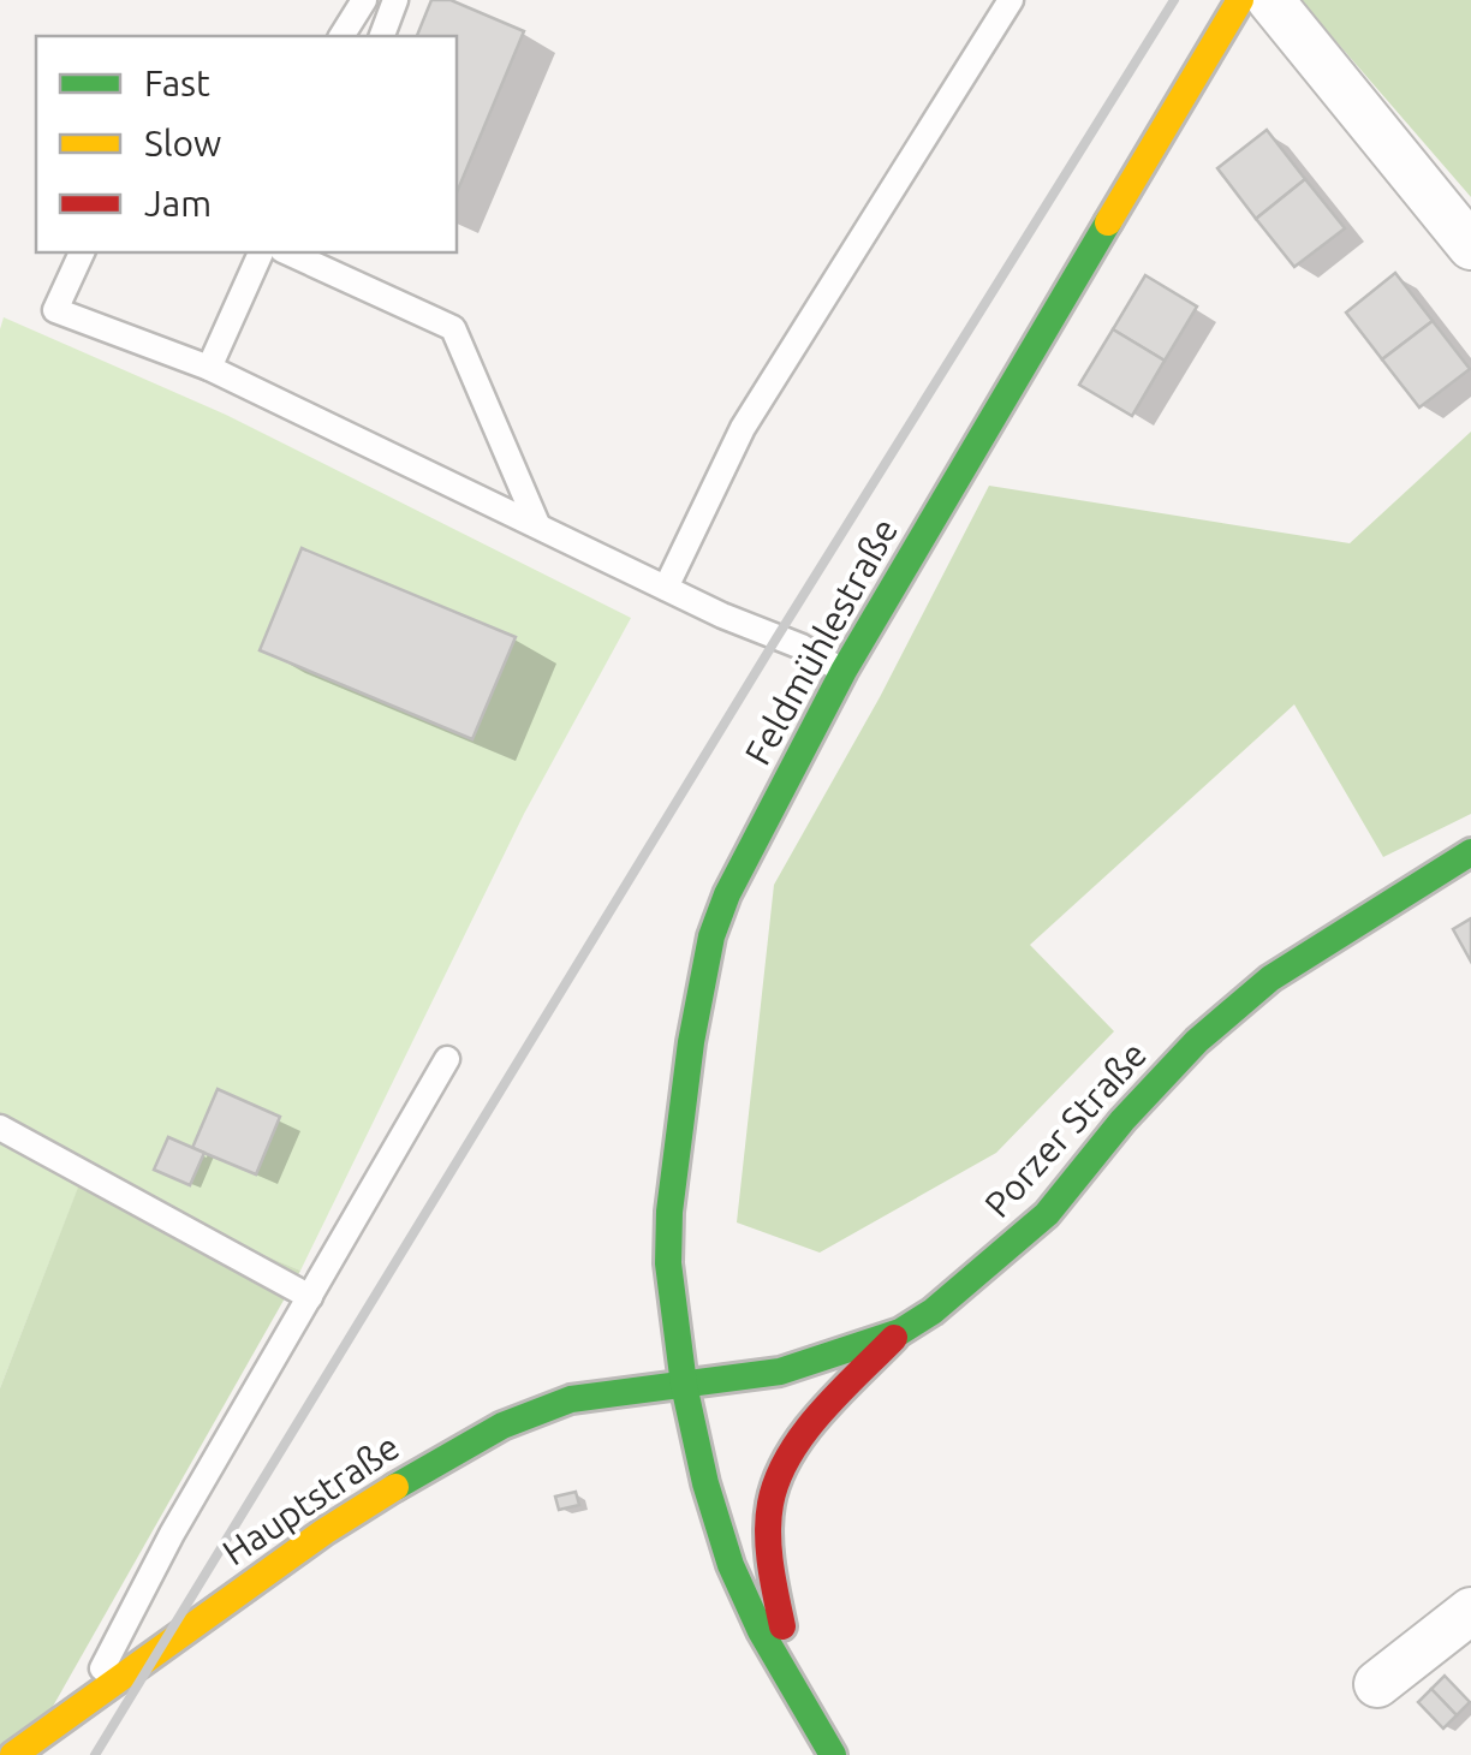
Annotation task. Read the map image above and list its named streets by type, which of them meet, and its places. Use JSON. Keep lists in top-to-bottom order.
{
  "streets": {
    "street": ["Feldmühlestraße", "Porzer Straße", "Hauptstraße"]
  },
  "crossings": [
    ["Feldmühlestraße", "Porzer Straße"],
    ["Feldmühlestraße", "Hauptstraße"],
    ["Porzer Straße", "Hauptstraße"]
  ],
  "legend": ["Fast", "Slow", "Jam"]
}
